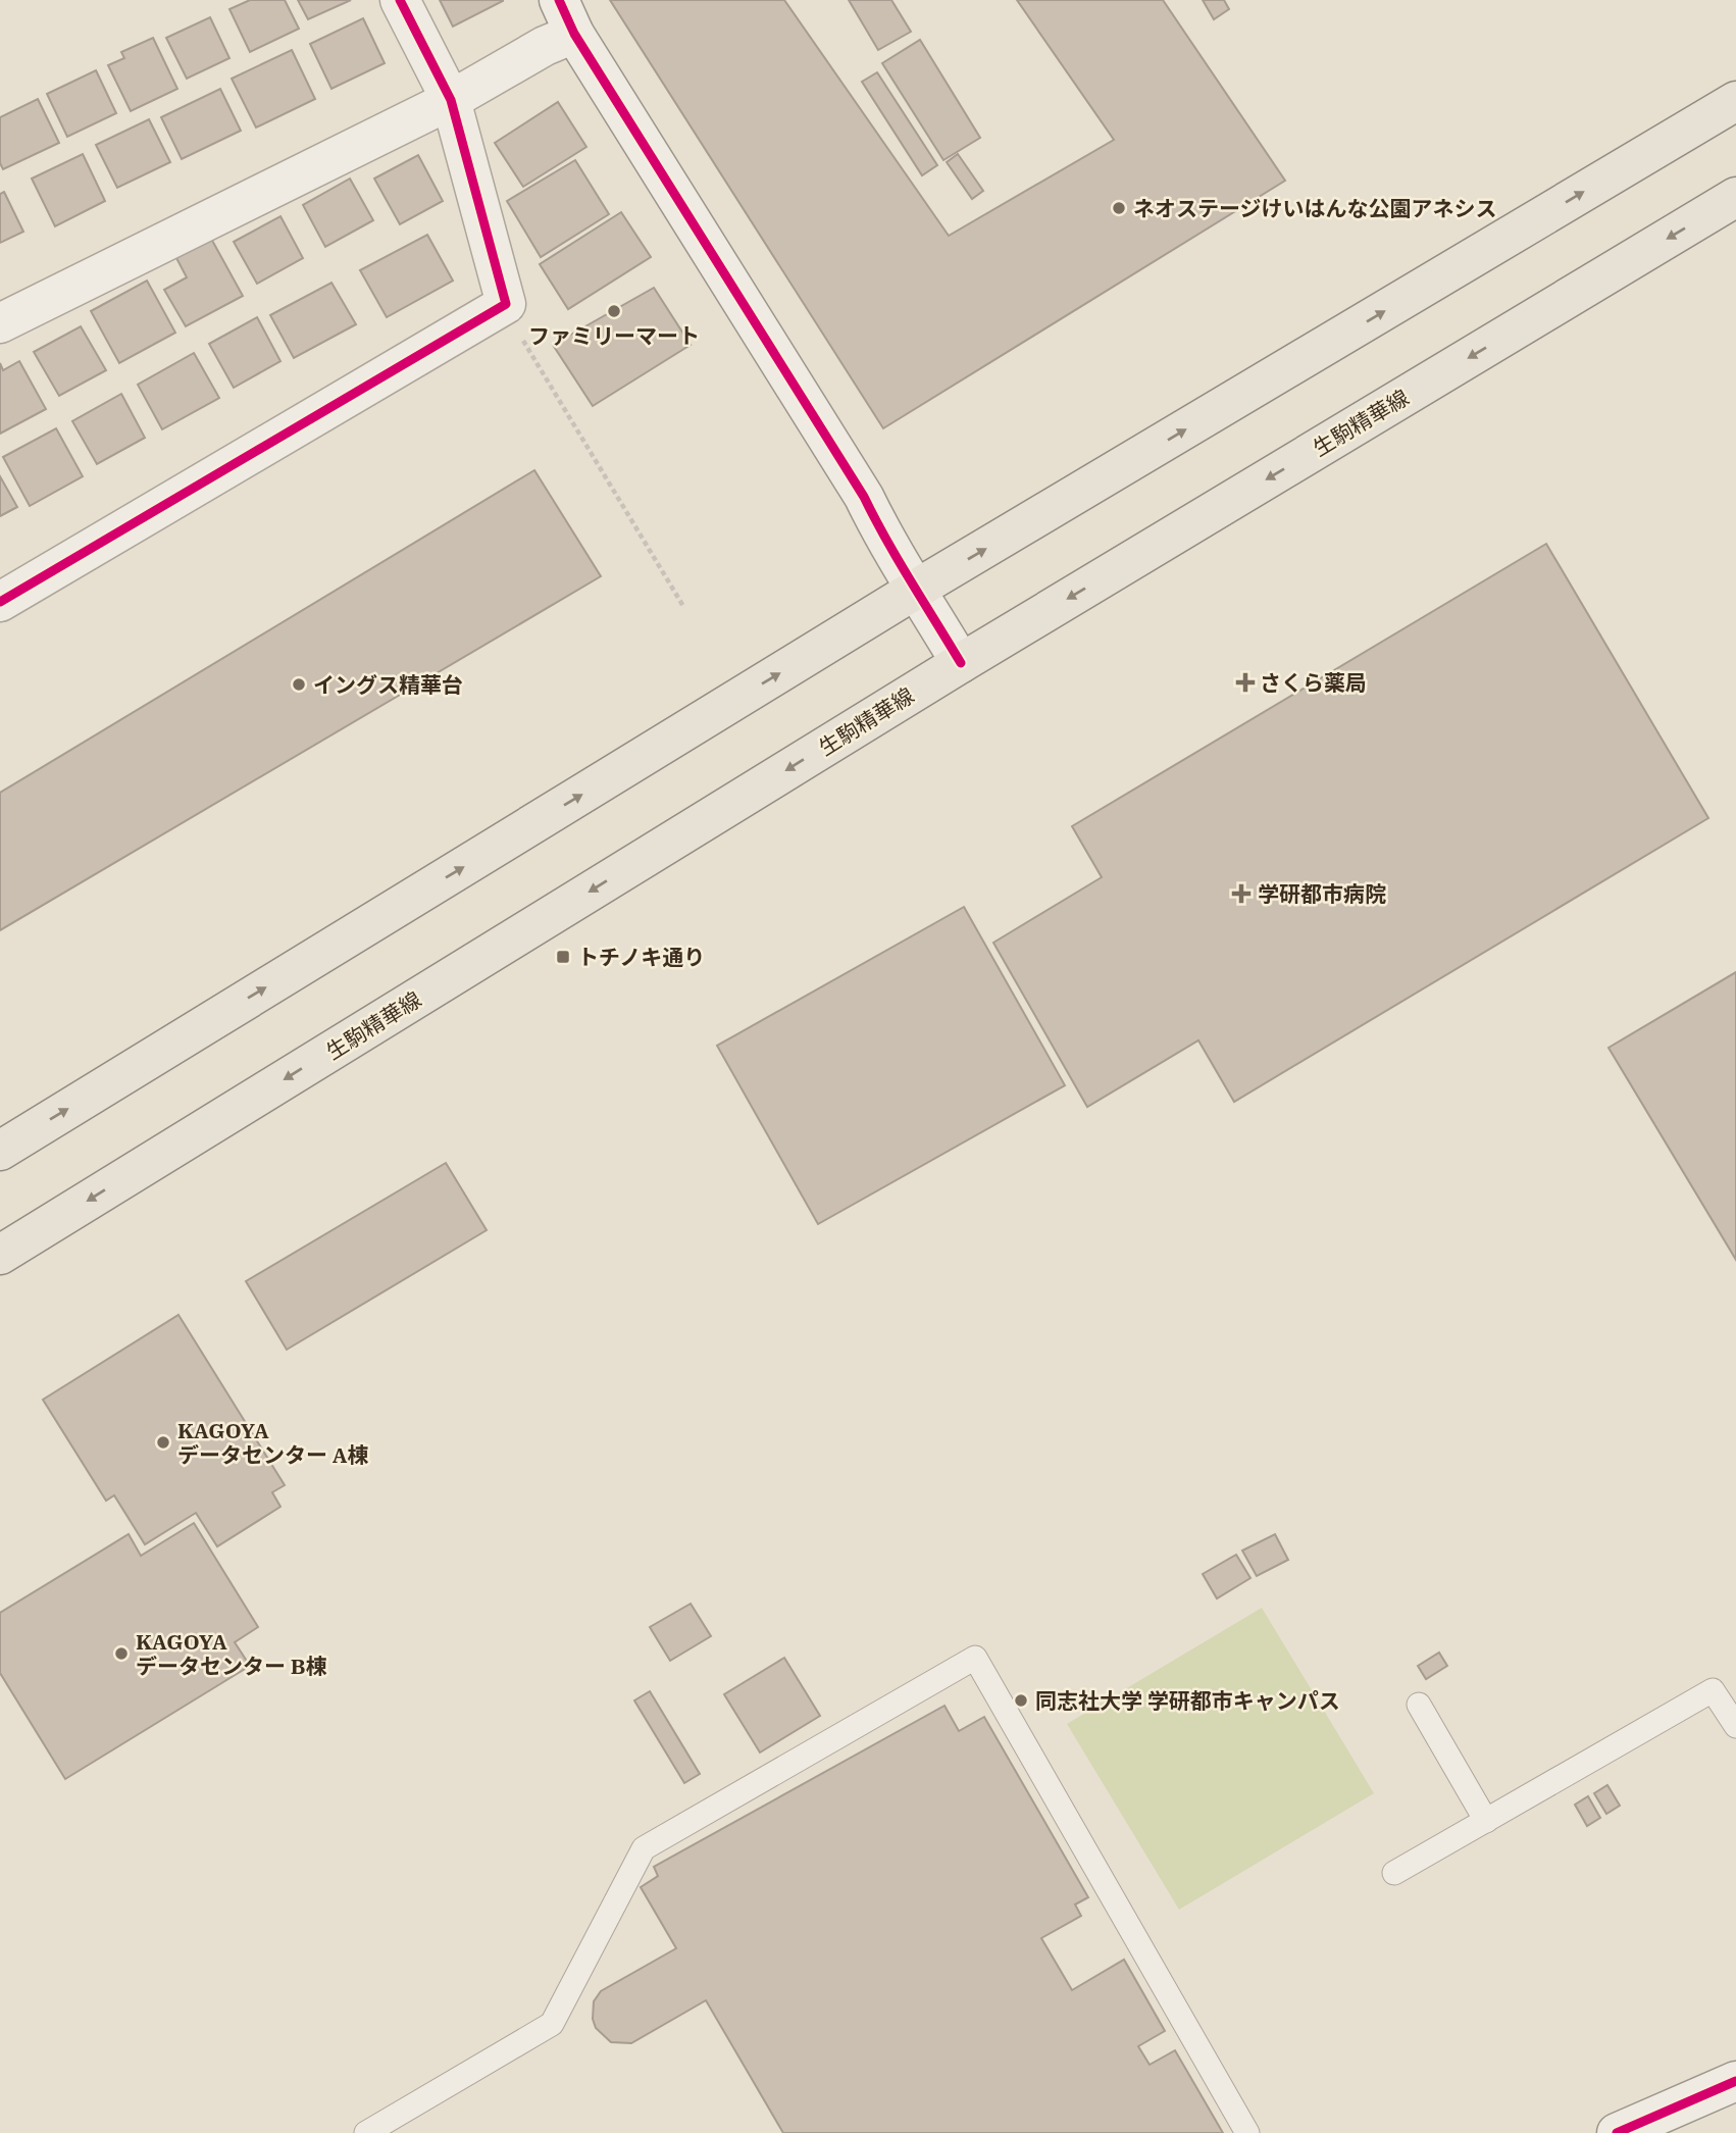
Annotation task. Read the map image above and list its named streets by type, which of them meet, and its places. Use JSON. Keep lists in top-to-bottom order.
{
  "streets": {
    "main road": ["生駒精華線"]
  },
  "places": {
    "other": [
      "ネオステージけいはんな公園アネシス",
      "ファミリーマート",
      "イングス精華台",
      "KAGOYA データセンター A棟",
      "KAGOYA データセンター B棟",
      "同志社大学 学研都市キャンパス"
    ],
    "health": ["さくら薬局", "学研都市病院"],
    "transit": ["トチノキ通り"]
  }
}
